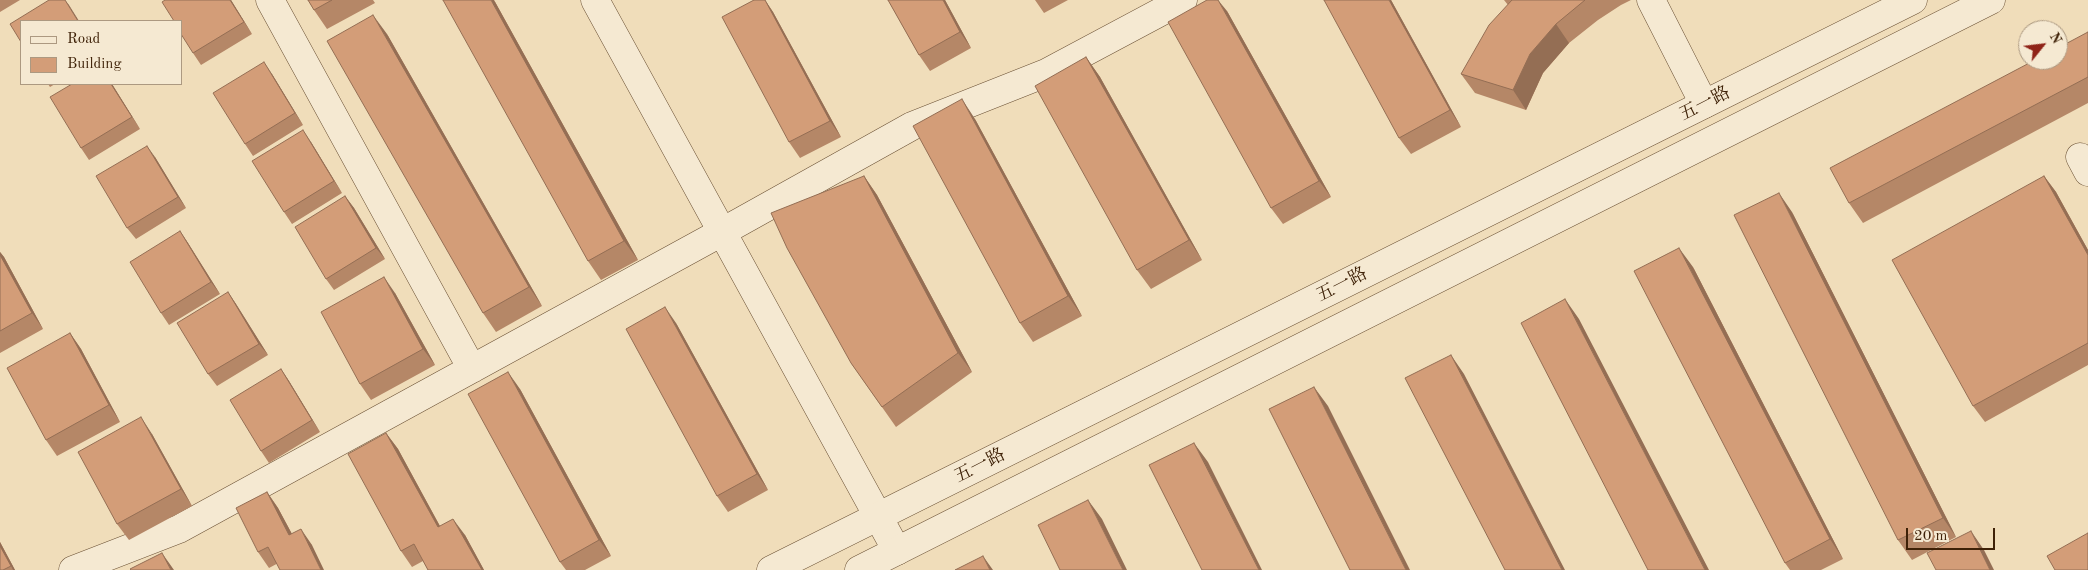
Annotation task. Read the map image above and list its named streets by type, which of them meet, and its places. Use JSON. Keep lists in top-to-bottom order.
{
  "streets": {
    "street": ["五一路"]
  },
  "legend": ["Road", "Building"],
  "scale_bar": "20 m",
  "north": "top right"
}
